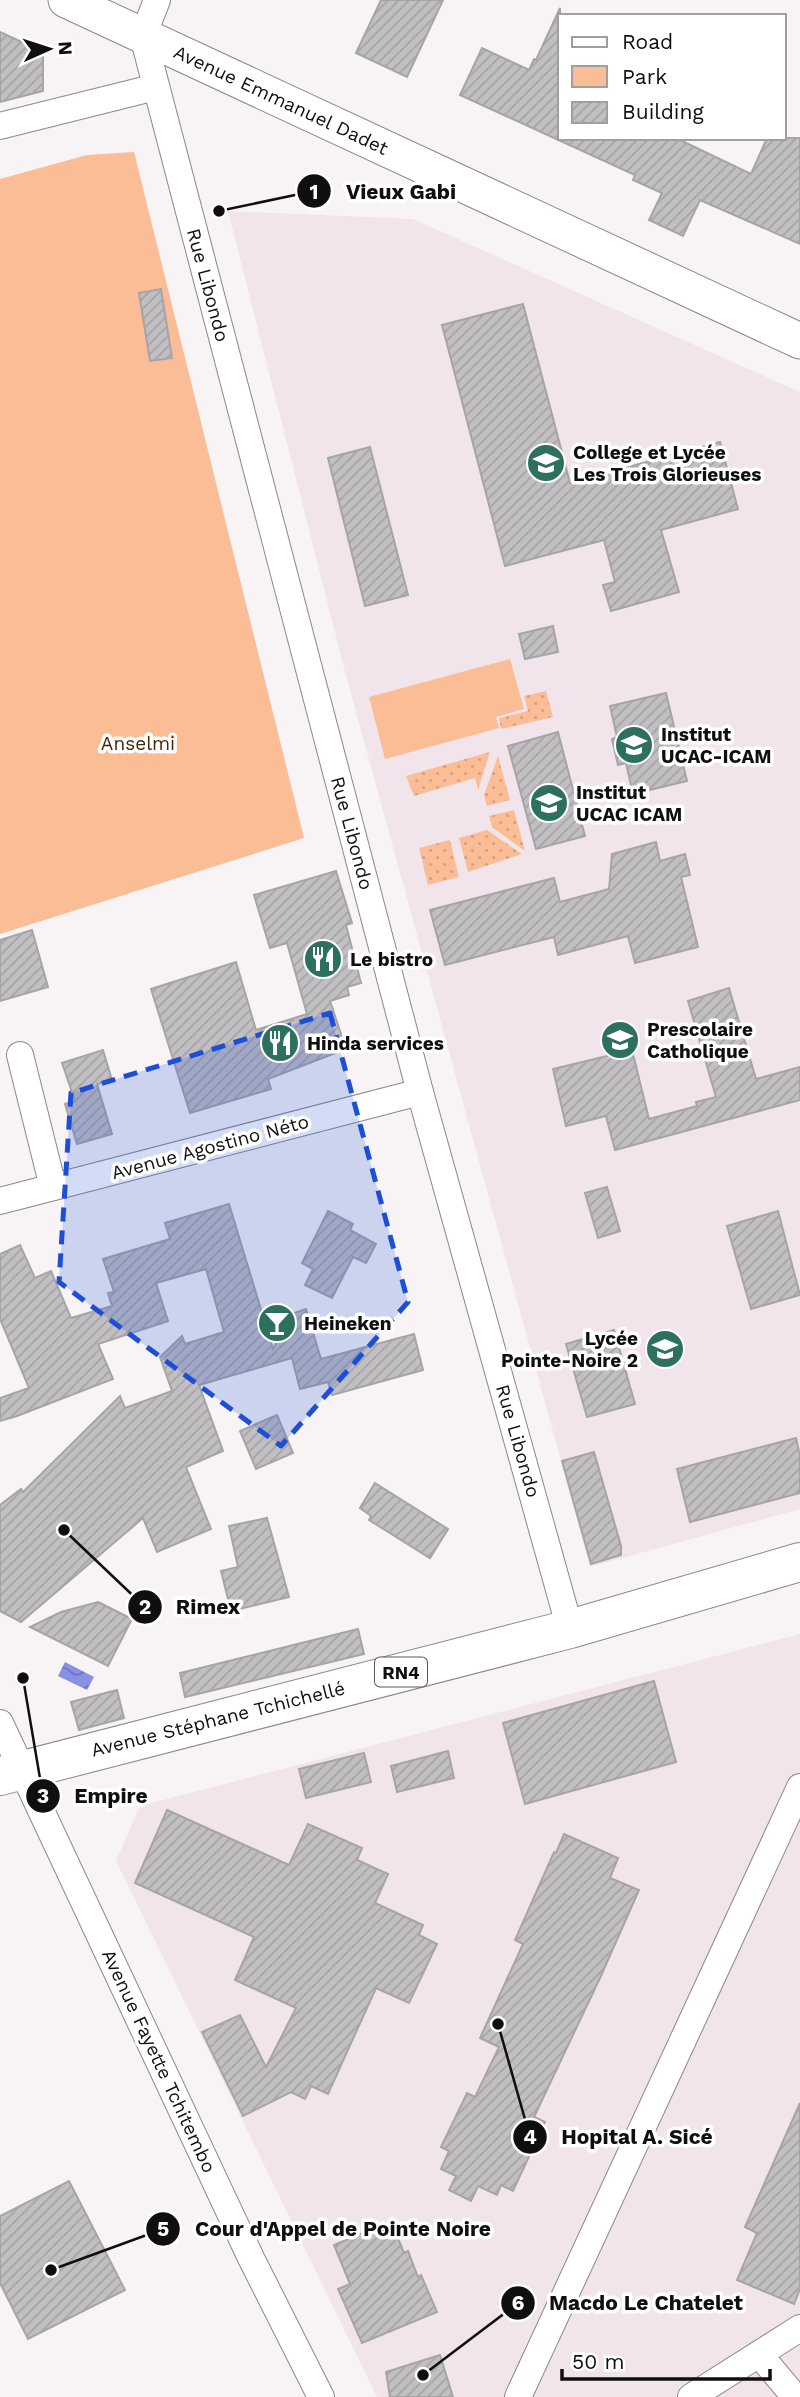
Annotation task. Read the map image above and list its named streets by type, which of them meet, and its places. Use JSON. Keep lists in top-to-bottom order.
{
  "streets": {
    "highway": ["RN4", "Avenue Stéphane Tchichellé"],
    "main road": ["Avenue Emmanuel Dadet"],
    "street": ["Rue Libondo", "Avenue Agostino Néto", "Avenue Fayette Tchitembo"]
  },
  "crossings": [
    ["Avenue Emmanuel Dadet", "Rue Libondo"],
    ["Rue Libondo", "Avenue Agostino Néto"],
    ["Rue Libondo", "Avenue Stéphane Tchichellé"],
    ["Avenue Stéphane Tchichellé", "Avenue Fayette Tchitembo"]
  ],
  "parks": ["Anselmi"],
  "places": {
    "other": [
      "Vieux Gabi",
      "Rimex",
      "Empire",
      "Hopital A. Sicé",
      "Cour d'Appel de Pointe Noire",
      "Macdo Le Chatelet"
    ],
    "school or university": [
      "College et Lycée Les Trois Glorieuses",
      "Institut UCAC-ICAM",
      "Institut UCAC ICAM",
      "Prescolaire Catholique",
      "Lycée Pointe-Noire 2"
    ],
    "restaurant": ["Le bistro", "Hinda services"],
    "bar": ["Heineken"]
  },
  "legend": ["Road", "Park", "Building"],
  "scale_bar": "50 m",
  "north": "right"
}
